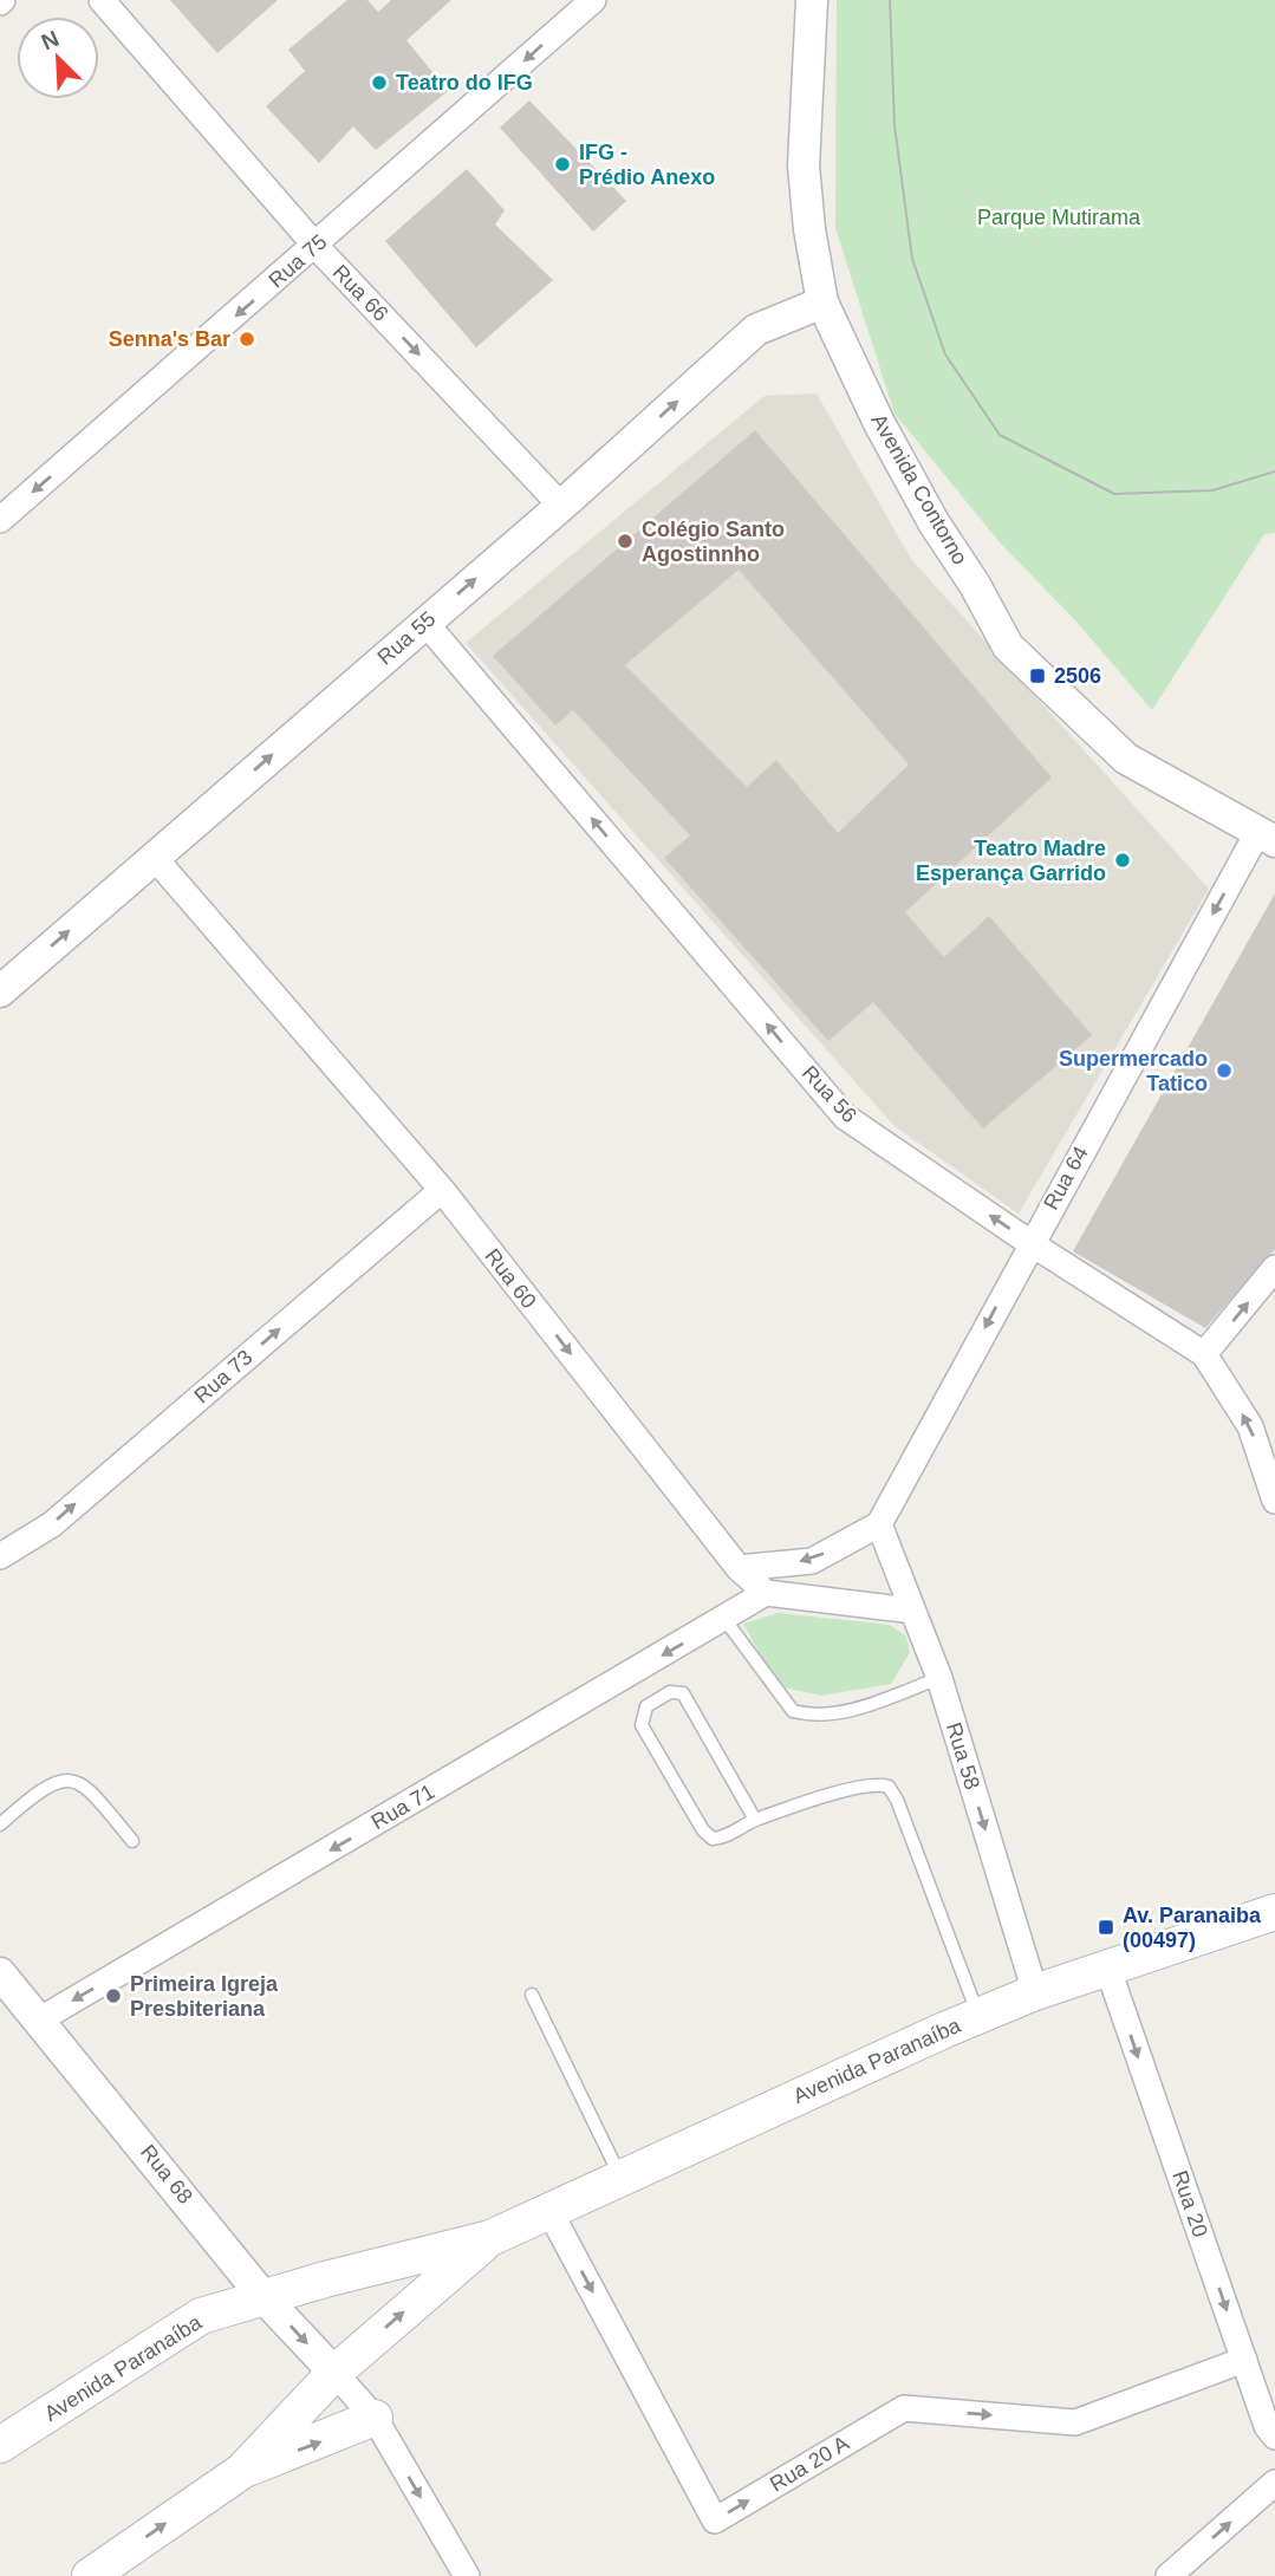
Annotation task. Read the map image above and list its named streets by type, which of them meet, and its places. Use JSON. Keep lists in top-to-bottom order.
{
  "streets": {
    "main road": ["Avenida Paranaíba"],
    "street": [
      "Rua 75",
      "Rua 66",
      "Avenida Contorno",
      "Rua 55",
      "Rua 56",
      "Rua 64",
      "Rua 60",
      "Rua 73",
      "Rua 58",
      "Rua 71",
      "Rua 68",
      "Rua 20",
      "Rua 20 A"
    ]
  },
  "crossings": [
    ["Rua 75", "Rua 66"],
    ["Rua 66", "Rua 55"],
    ["Avenida Contorno", "Rua 55"],
    ["Avenida Contorno", "Rua 64"],
    ["Rua 55", "Rua 56"],
    ["Rua 55", "Rua 60"],
    ["Rua 56", "Rua 64"],
    ["Rua 64", "Rua 58"],
    ["Rua 60", "Rua 73"],
    ["Rua 60", "Rua 71"],
    ["Rua 58", "Avenida Paranaíba"],
    ["Rua 71", "Rua 68"],
    ["Avenida Paranaíba", "Rua 68"],
    ["Avenida Paranaíba", "Rua 20"],
    ["Avenida Paranaíba", "Rua 20 A"],
    ["Rua 20", "Rua 20 A"]
  ],
  "one_way": [
    "Rua 75",
    "Rua 66",
    "Rua 55",
    "Rua 56",
    "Rua 64",
    "Rua 60",
    "Rua 73",
    "Rua 58",
    "Rua 71",
    "Rua 20"
  ],
  "parks": ["Parque Mutirama"],
  "places": {
    "other": [
      "Teatro do IFG",
      "IFG - Prédio Anexo",
      "Senna's Bar",
      "Colégio Santo Agostinnho",
      "Teatro Madre Esperança Garrido",
      "Supermercado Tatico",
      "Primeira Igreja Presbiteriana"
    ],
    "transit": ["2506", "Av. Paranaiba (00497)"]
  },
  "north": "top left"
}
